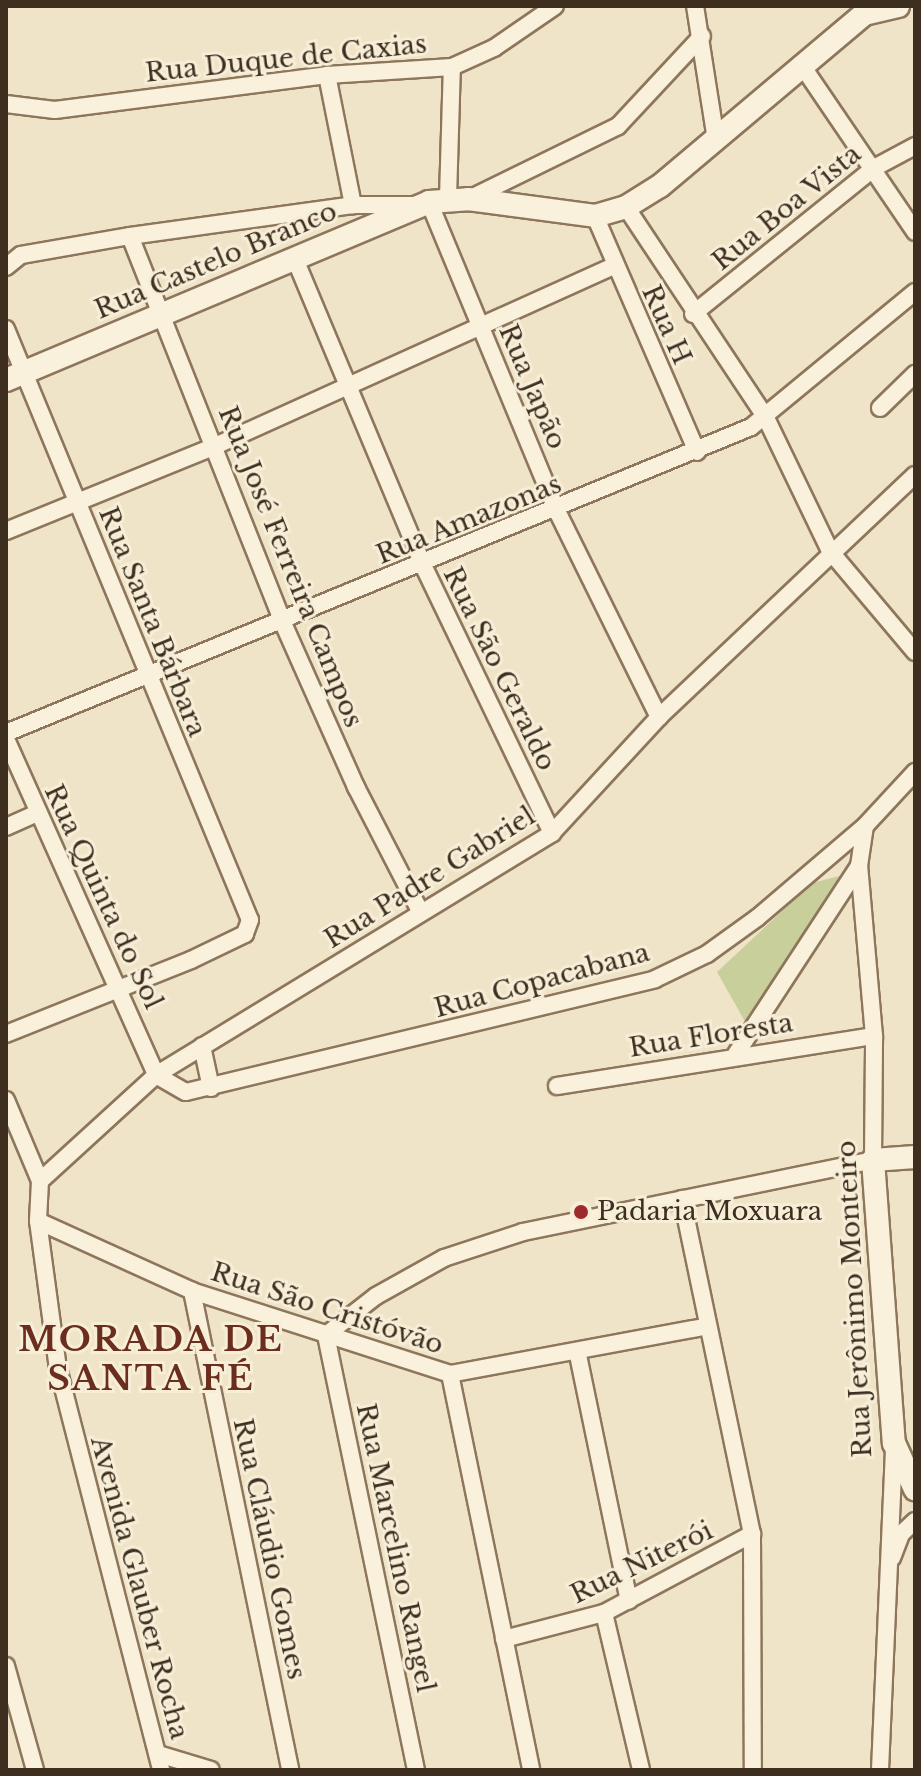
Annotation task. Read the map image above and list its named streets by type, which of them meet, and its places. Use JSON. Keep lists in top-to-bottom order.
{
  "streets": {
    "street": [
      "Rua Duque de Caxias",
      "Rua Boa Vista",
      "Rua Castelo Branco",
      "Rua H",
      "Rua Japão",
      "Rua Amazonas",
      "Rua José Ferreira Campos",
      "Rua Santa Bárbara",
      "Rua São Geraldo",
      "Rua Padre Gabriel",
      "Rua Quinta do Sol",
      "Rua Copacabana",
      "Rua Floresta",
      "Rua Jerônimo Monteiro",
      "Rua São Cristóvão",
      "Rua Marcelino Rangel",
      "Rua Cláudio Gomes",
      "Rua Niterói",
      "Avenida Glauber Rocha"
    ]
  },
  "crossings": [
    ["Rua Duque de Caxias", "Rua Japão"],
    ["Rua Castelo Branco", "Rua Japão"],
    ["Rua Castelo Branco", "Rua José Ferreira Campos"],
    ["Rua Castelo Branco", "Rua Santa Bárbara"],
    ["Rua Castelo Branco", "Rua São Geraldo"],
    ["Rua H", "Rua Amazonas"],
    ["Rua Japão", "Rua Amazonas"],
    ["Rua Japão", "Rua Padre Gabriel"],
    ["Rua Amazonas", "Rua José Ferreira Campos"],
    ["Rua Amazonas", "Rua Santa Bárbara"],
    ["Rua Amazonas", "Rua São Geraldo"],
    ["Rua Amazonas", "Rua Quinta do Sol"],
    ["Rua José Ferreira Campos", "Rua Padre Gabriel"],
    ["Rua Santa Bárbara", "Rua Quinta do Sol"],
    ["Rua São Geraldo", "Rua Padre Gabriel"],
    ["Rua Padre Gabriel", "Rua Quinta do Sol"],
    ["Rua Padre Gabriel", "Rua Copacabana"],
    ["Rua Padre Gabriel", "Avenida Glauber Rocha"],
    ["Rua Quinta do Sol", "Rua Copacabana"],
    ["Rua Copacabana", "Rua Jerônimo Monteiro"],
    ["Rua Floresta", "Rua Jerônimo Monteiro"],
    ["Rua São Cristóvão", "Rua Marcelino Rangel"],
    ["Rua São Cristóvão", "Rua Cláudio Gomes"],
    ["Rua São Cristóvão", "Avenida Glauber Rocha"]
  ],
  "districts": ["MORADA DE SANTA FÉ"],
  "places": ["Padaria Moxuara"]
}
